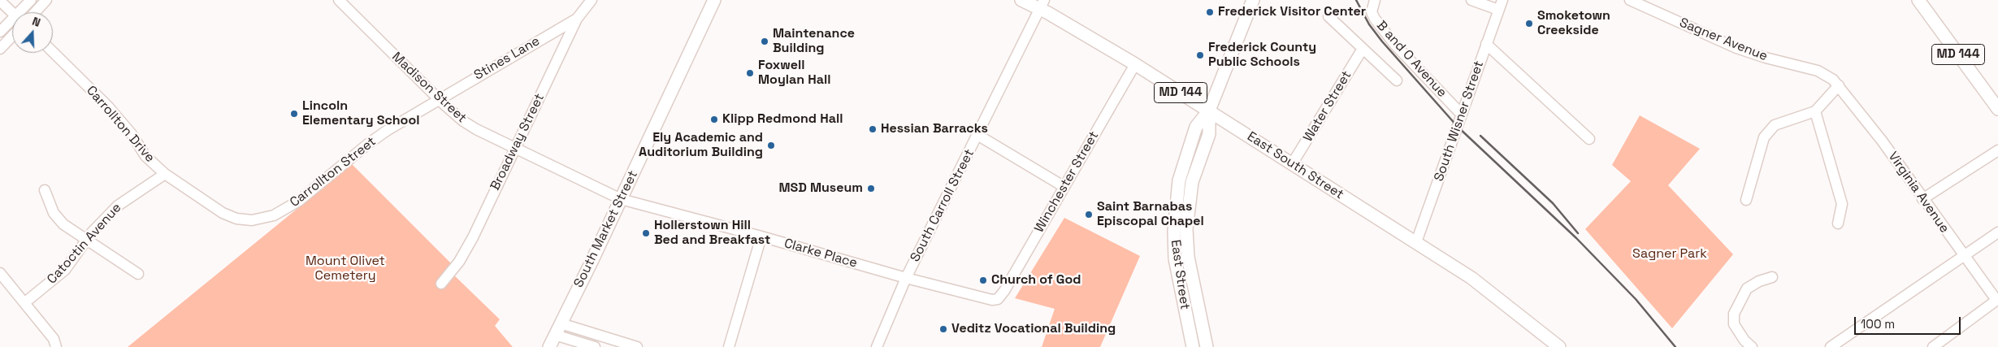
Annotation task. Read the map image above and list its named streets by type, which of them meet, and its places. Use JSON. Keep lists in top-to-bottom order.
{
  "streets": {
    "main road": [
      "MD 144",
      "East South Street",
      "South Market Street",
      "East Street"
    ],
    "street": [
      "Sagner Avenue",
      "Stines Lane",
      "B and O Avenue",
      "Madison Street",
      "Water Street",
      "South Wisner Street",
      "Carrollton Drive",
      "Broadway Street",
      "Carrollton Street",
      "Winchester Street",
      "Virginia Avenue",
      "South Carroll Street",
      "Catoctin Avenue",
      "Clarke Place"
    ]
  },
  "crossings": [
    ["Sagner Avenue", "Virginia Avenue"],
    ["Stines Lane", "Madison Street"],
    ["Stines Lane", "Broadway Street"],
    ["Stines Lane", "Carrollton Street"],
    ["B and O Avenue", "Water Street"],
    ["B and O Avenue", "South Wisner Street"],
    ["Madison Street", "Broadway Street"],
    ["Madison Street", "Carrollton Street"],
    ["Madison Street", "South Market Street"],
    ["Madison Street", "Clarke Place"],
    ["Water Street", "East South Street"],
    ["South Wisner Street", "East South Street"],
    ["Carrollton Drive", "Carrollton Street"],
    ["Carrollton Drive", "Catoctin Avenue"],
    ["East South Street", "Winchester Street"],
    ["East South Street", "South Carroll Street"],
    ["East South Street", "East Street"],
    ["Winchester Street", "Clarke Place"],
    ["South Carroll Street", "Clarke Place"],
    ["South Market Street", "Clarke Place"]
  ],
  "parks": ["Sagner Park", "Mount Olivet Cemetery"],
  "places": [
    "Frederick Visitor Center",
    "Smoketown Creekside",
    "Maintenance Building",
    "Frederick County Public Schools",
    "Foxwell Moylan Hall",
    "Lincoln Elementary School",
    "Klipp Redmond Hall",
    "Hessian Barracks",
    "Ely Academic and Auditorium Building",
    "MSD Museum",
    "Saint Barnabas Episcopal Chapel",
    "Hollerstown Hill Bed and Breakfast",
    "Church of God",
    "Veditz Vocational Building"
  ],
  "scale_bar": "100 m",
  "north": "top"
}
